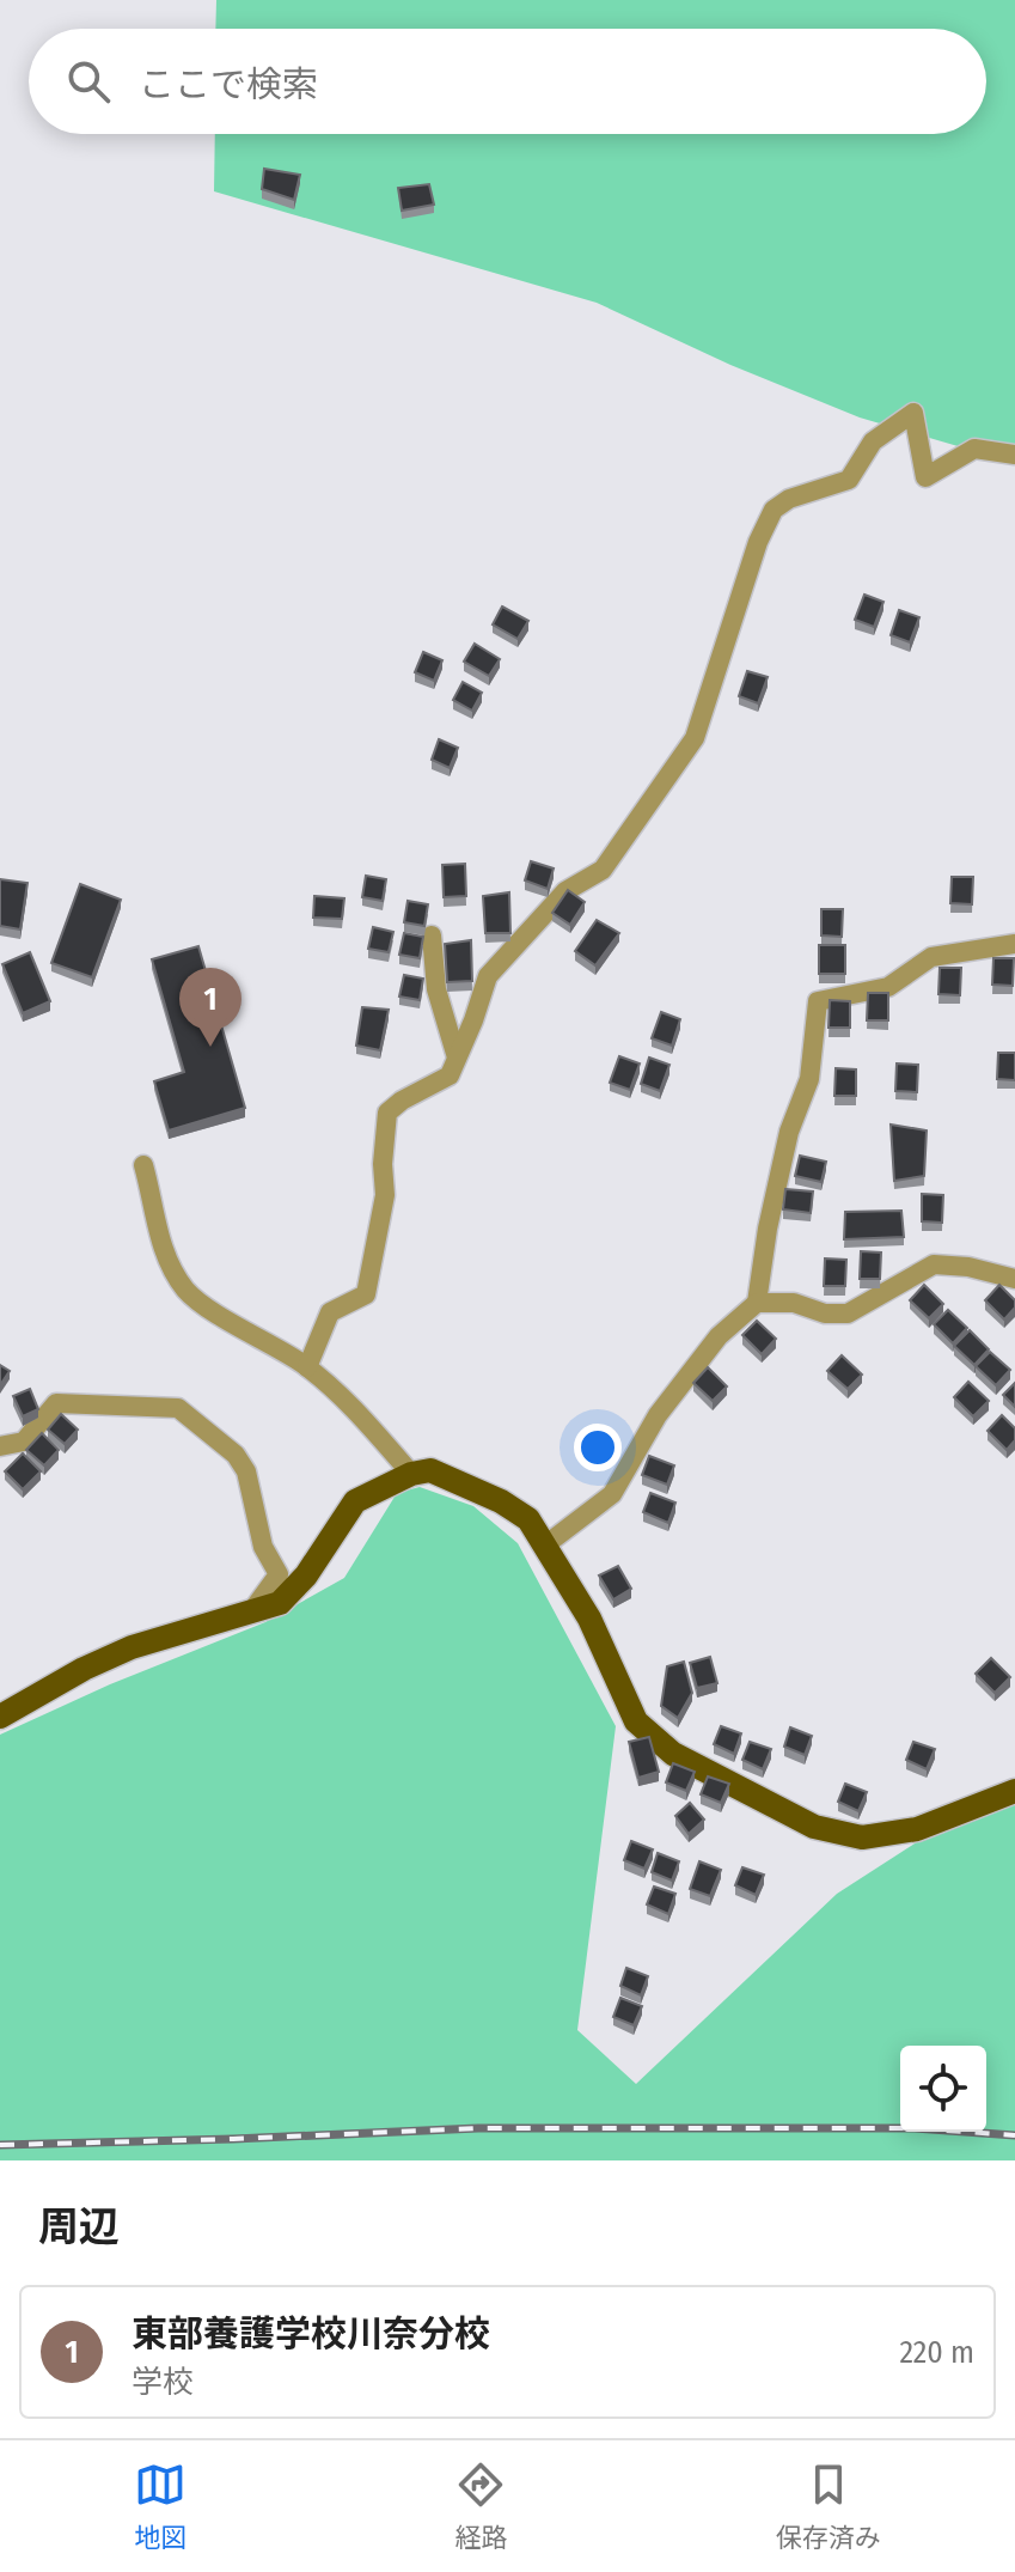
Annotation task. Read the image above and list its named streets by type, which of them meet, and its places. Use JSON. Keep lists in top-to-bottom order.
{
  "page": {
    "search": "ここで検索",
    "pins": "1",
    "heading": "周辺",
    "list": [
      {
        "mark": "1",
        "name": "東部養護学校川奈分校",
        "note": "学校",
        "value": "220 m"
      }
    ],
    "nav": ["地図", "経路", "保存済み"]
  }
}
